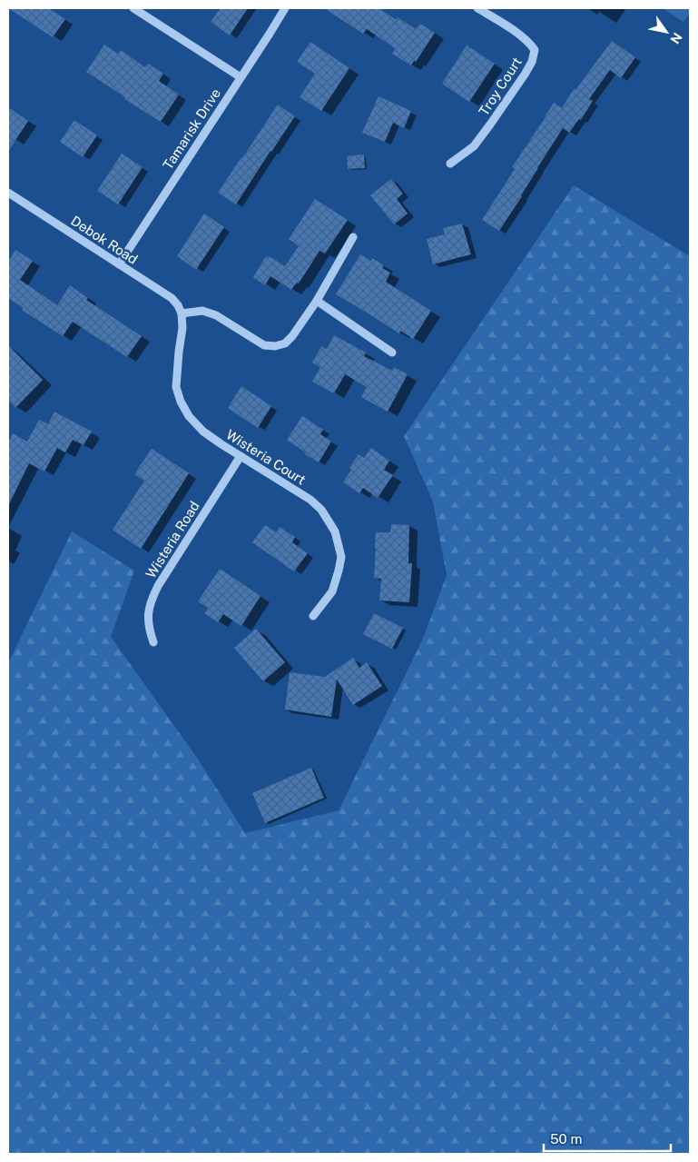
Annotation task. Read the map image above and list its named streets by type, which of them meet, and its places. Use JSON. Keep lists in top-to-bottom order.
{
  "streets": {
    "street": [
      "Troy Court",
      "Tamarisk Drive",
      "Debok Road",
      "Wisteria Court",
      "Wisteria Road"
    ]
  },
  "crossings": [
    ["Tamarisk Drive", "Debok Road"],
    ["Debok Road", "Wisteria Court"],
    ["Wisteria Court", "Wisteria Road"]
  ],
  "scale_bar": "50 m",
  "north": "bottom right"
}
